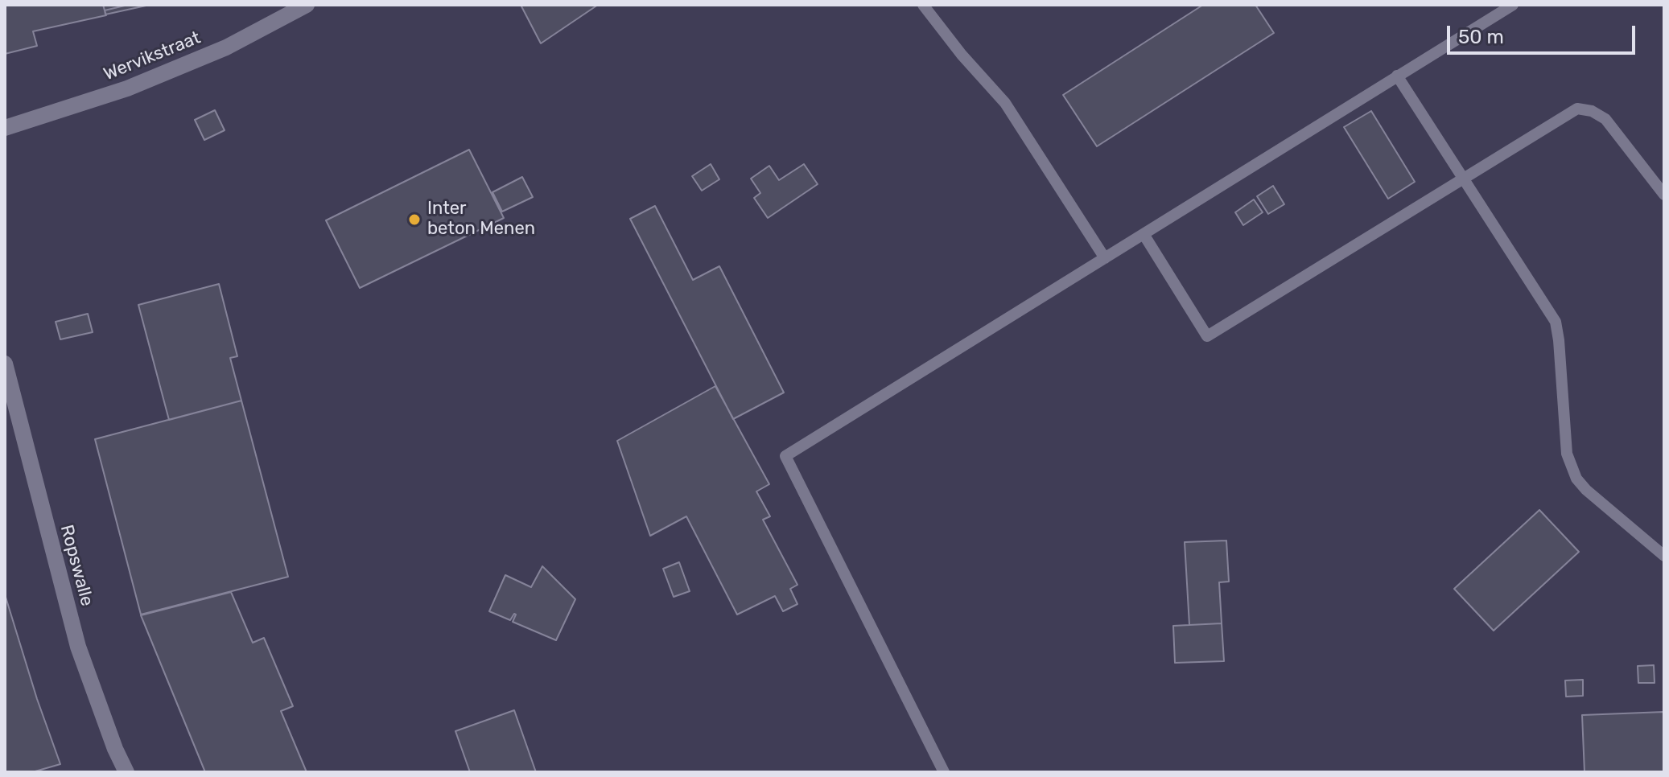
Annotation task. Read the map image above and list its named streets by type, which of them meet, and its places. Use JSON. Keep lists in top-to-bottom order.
{
  "streets": {
    "street": ["Wervikstraat", "Ropswalle"]
  },
  "places": ["Inter beton Menen"],
  "scale_bar": "50 m"
}
